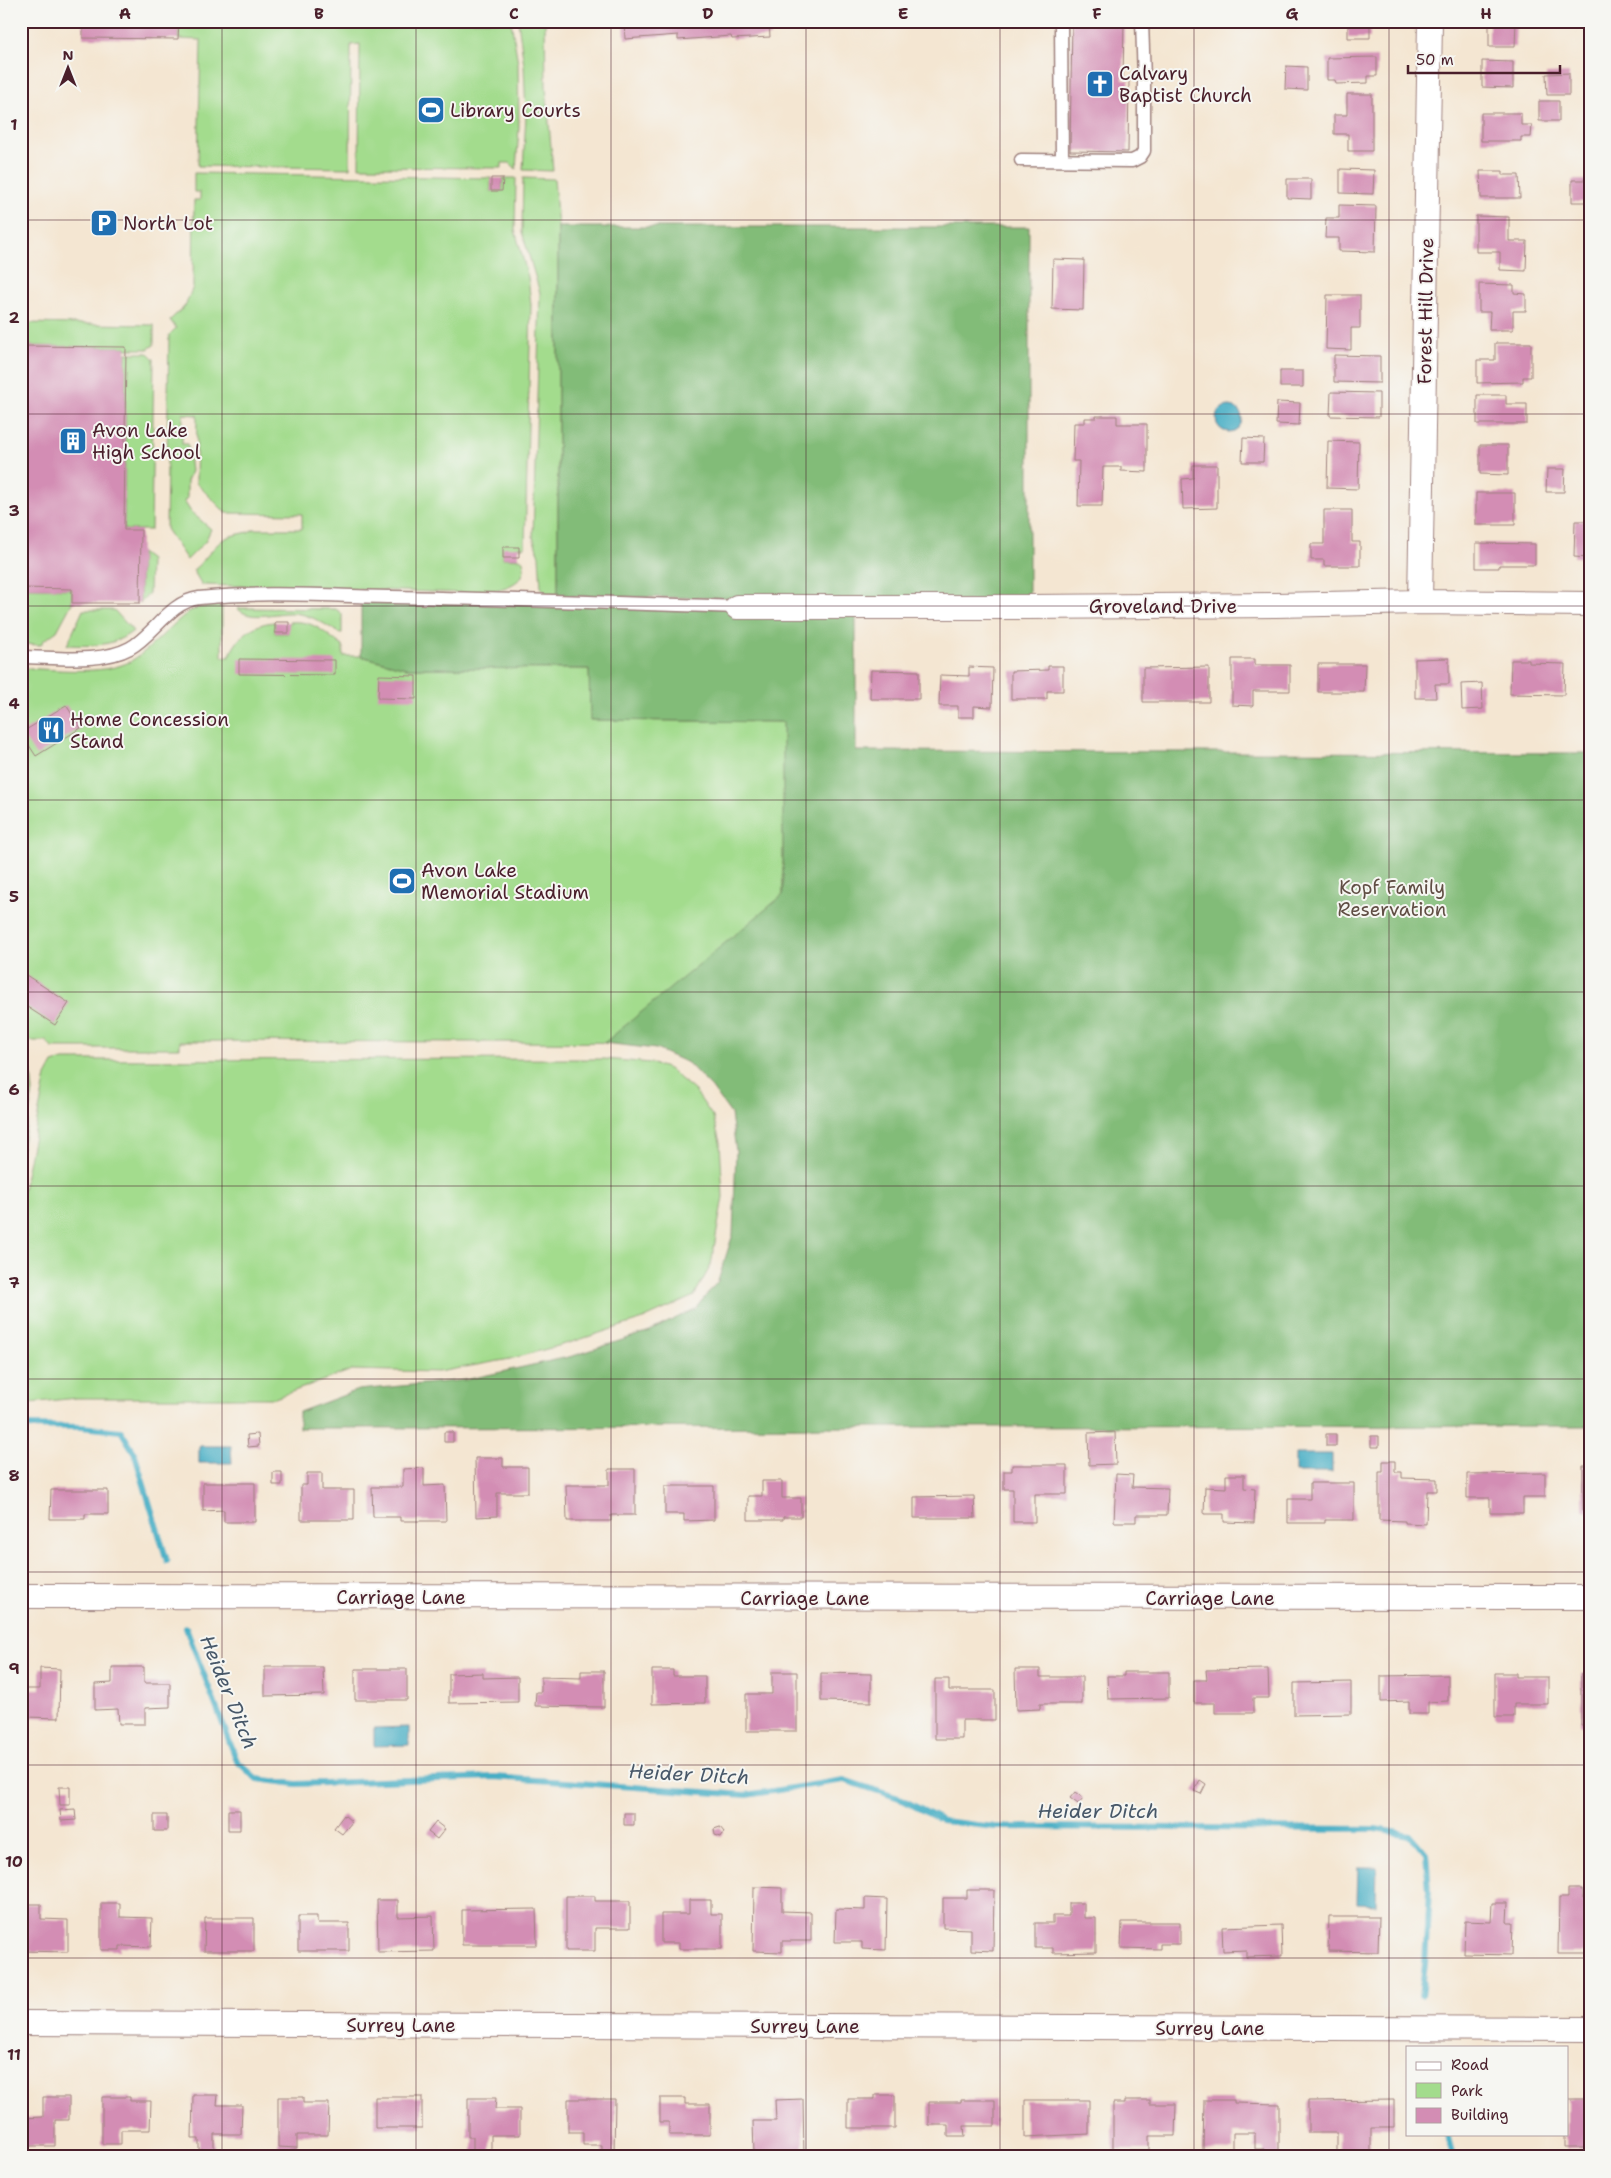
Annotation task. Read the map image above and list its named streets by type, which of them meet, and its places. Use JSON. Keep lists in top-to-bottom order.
{
  "streets": {
    "street": [
      "Forest Hill Drive",
      "Groveland Drive",
      "Carriage Lane",
      "Surrey Lane"
    ]
  },
  "crossings": [
    ["Forest Hill Drive", "Groveland Drive"]
  ],
  "water": ["Heider Ditch"],
  "parks": ["Kopf Family Reservation"],
  "places": {
    "church": ["Calvary Baptist Church"],
    "sports": ["Library Courts", "Avon Lake Memorial Stadium"],
    "parking": ["North Lot"],
    "building": ["Avon Lake High School"],
    "restaurant": ["Home Concession Stand"]
  },
  "legend": ["Road", "Park", "Building"],
  "scale_bar": "50 m",
  "north": "top",
  "grid": {
    "columns": [
      "A",
      "B",
      "C",
      "D",
      "E",
      "F",
      "G",
      "H"
    ],
    "rows": [
      "1",
      "2",
      "3",
      "4",
      "5",
      "6",
      "7",
      "8",
      "9",
      "10",
      "11"
    ]
  }
}
